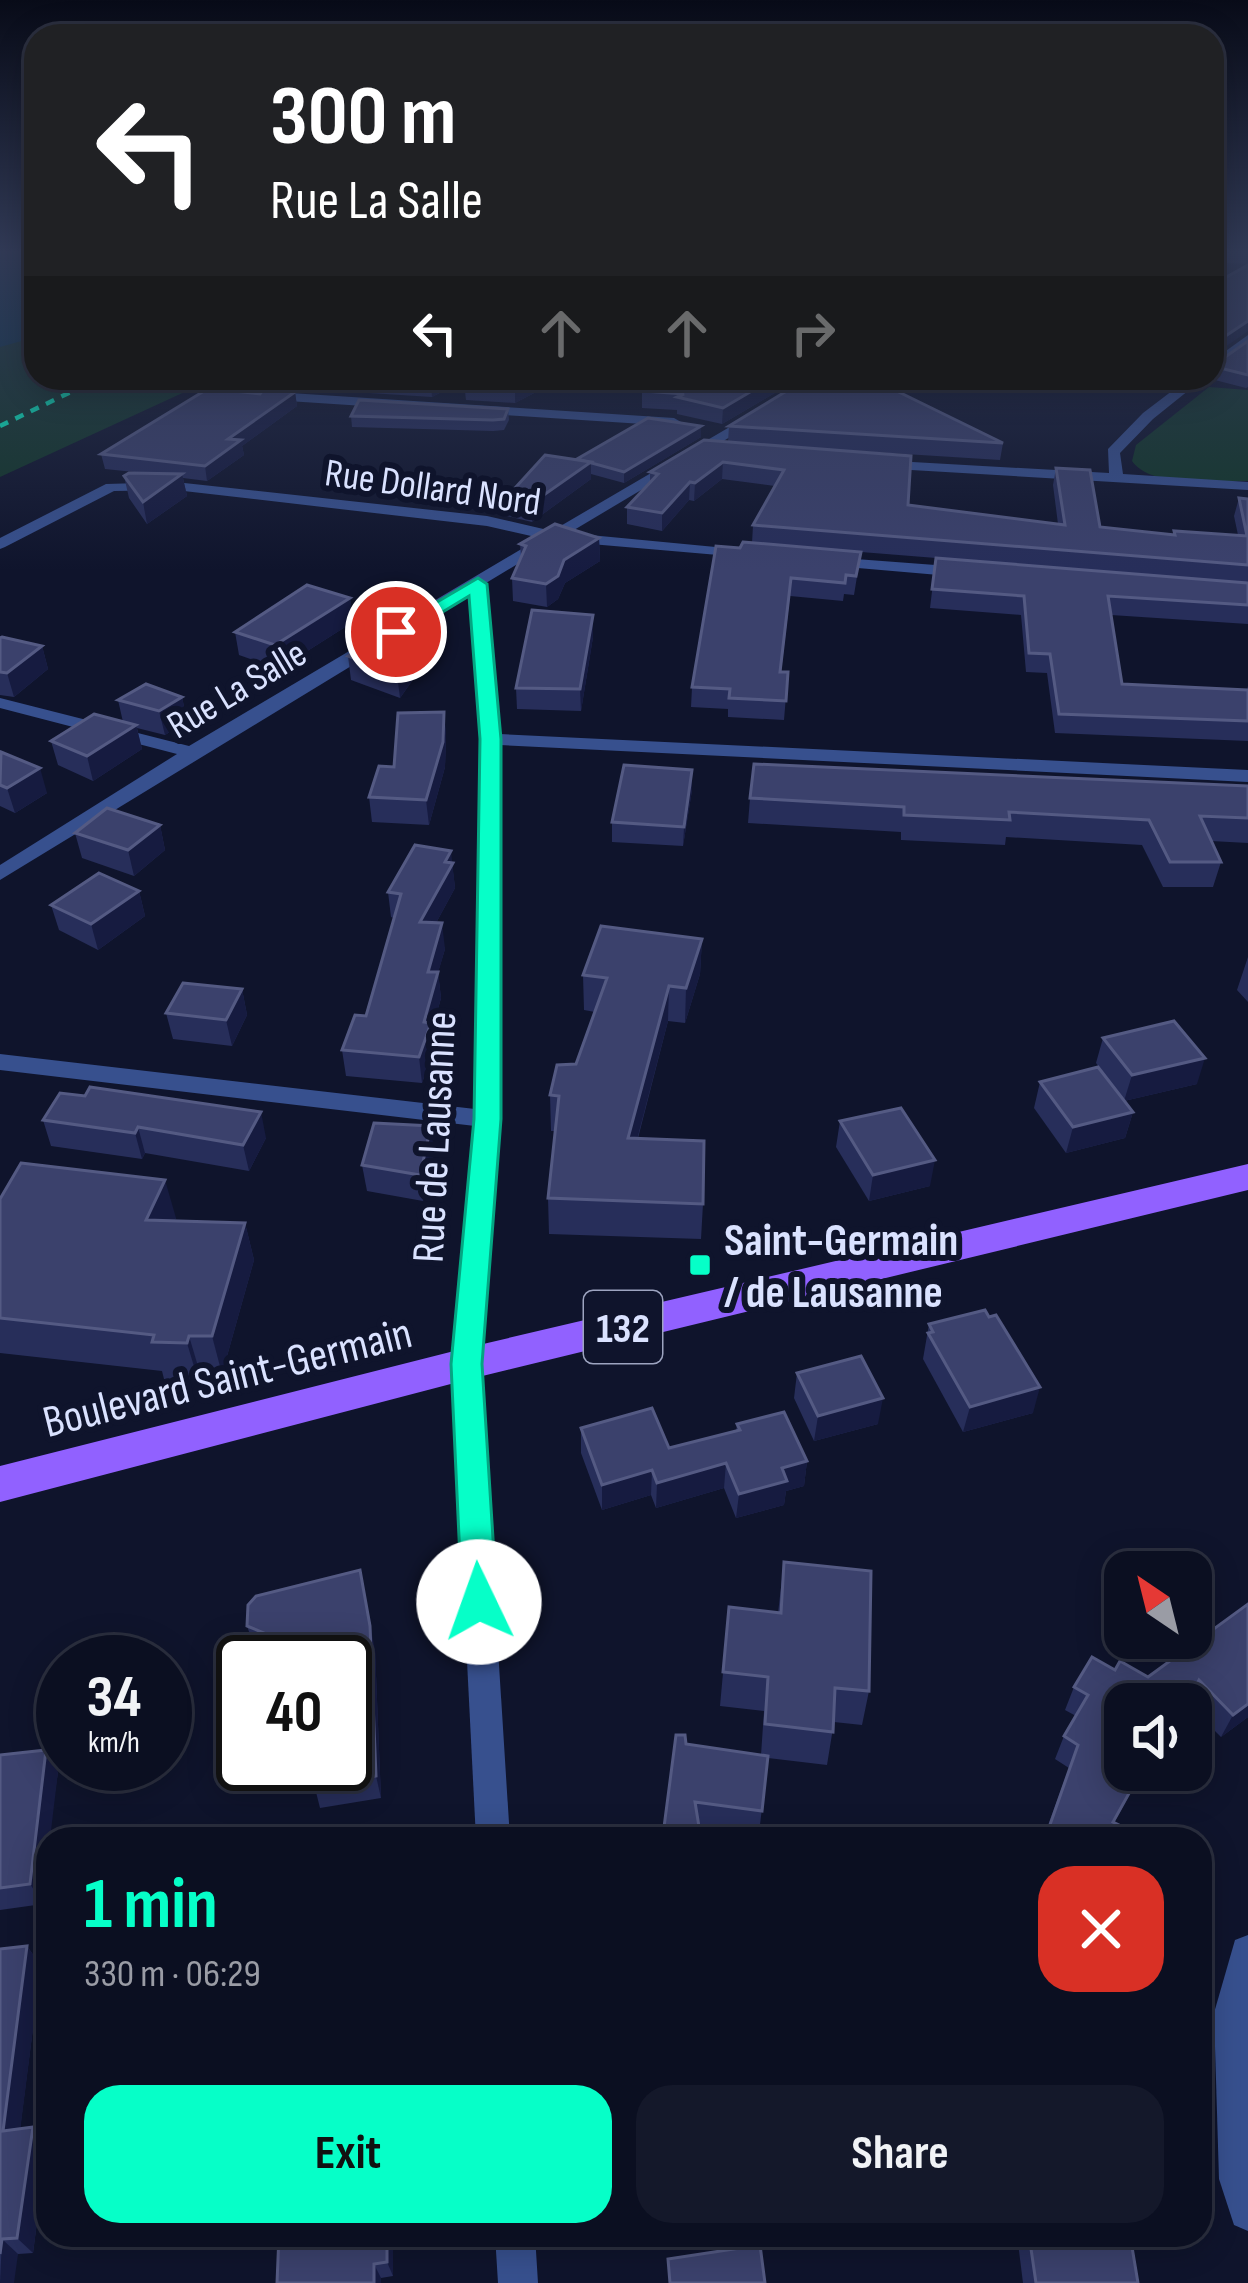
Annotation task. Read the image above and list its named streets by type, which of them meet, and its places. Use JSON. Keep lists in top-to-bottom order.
{
  "streets": {
    "main road": ["132", "Boulevard Saint-Germain"],
    "street": ["Rue Dollard Nord", "Rue La Salle", "Rue de Lausanne"]
  },
  "crossings": [
    ["Rue Dollard Nord", "Rue La Salle"],
    ["Rue La Salle", "Rue de Lausanne"],
    ["Rue de Lausanne", "Boulevard Saint-Germain"]
  ],
  "places": {
    "transit": ["Saint-Germain / de Lausanne"]
  },
  "north": "top left",
  "page": {
    "turn": ["300 m", "Rue La Salle"],
    "speed": "34 km/h",
    "limit": "40",
    "heading": ["1 min", "330 m · 06:29"],
    "buttons": ["Exit", "Share"]
  }
}
